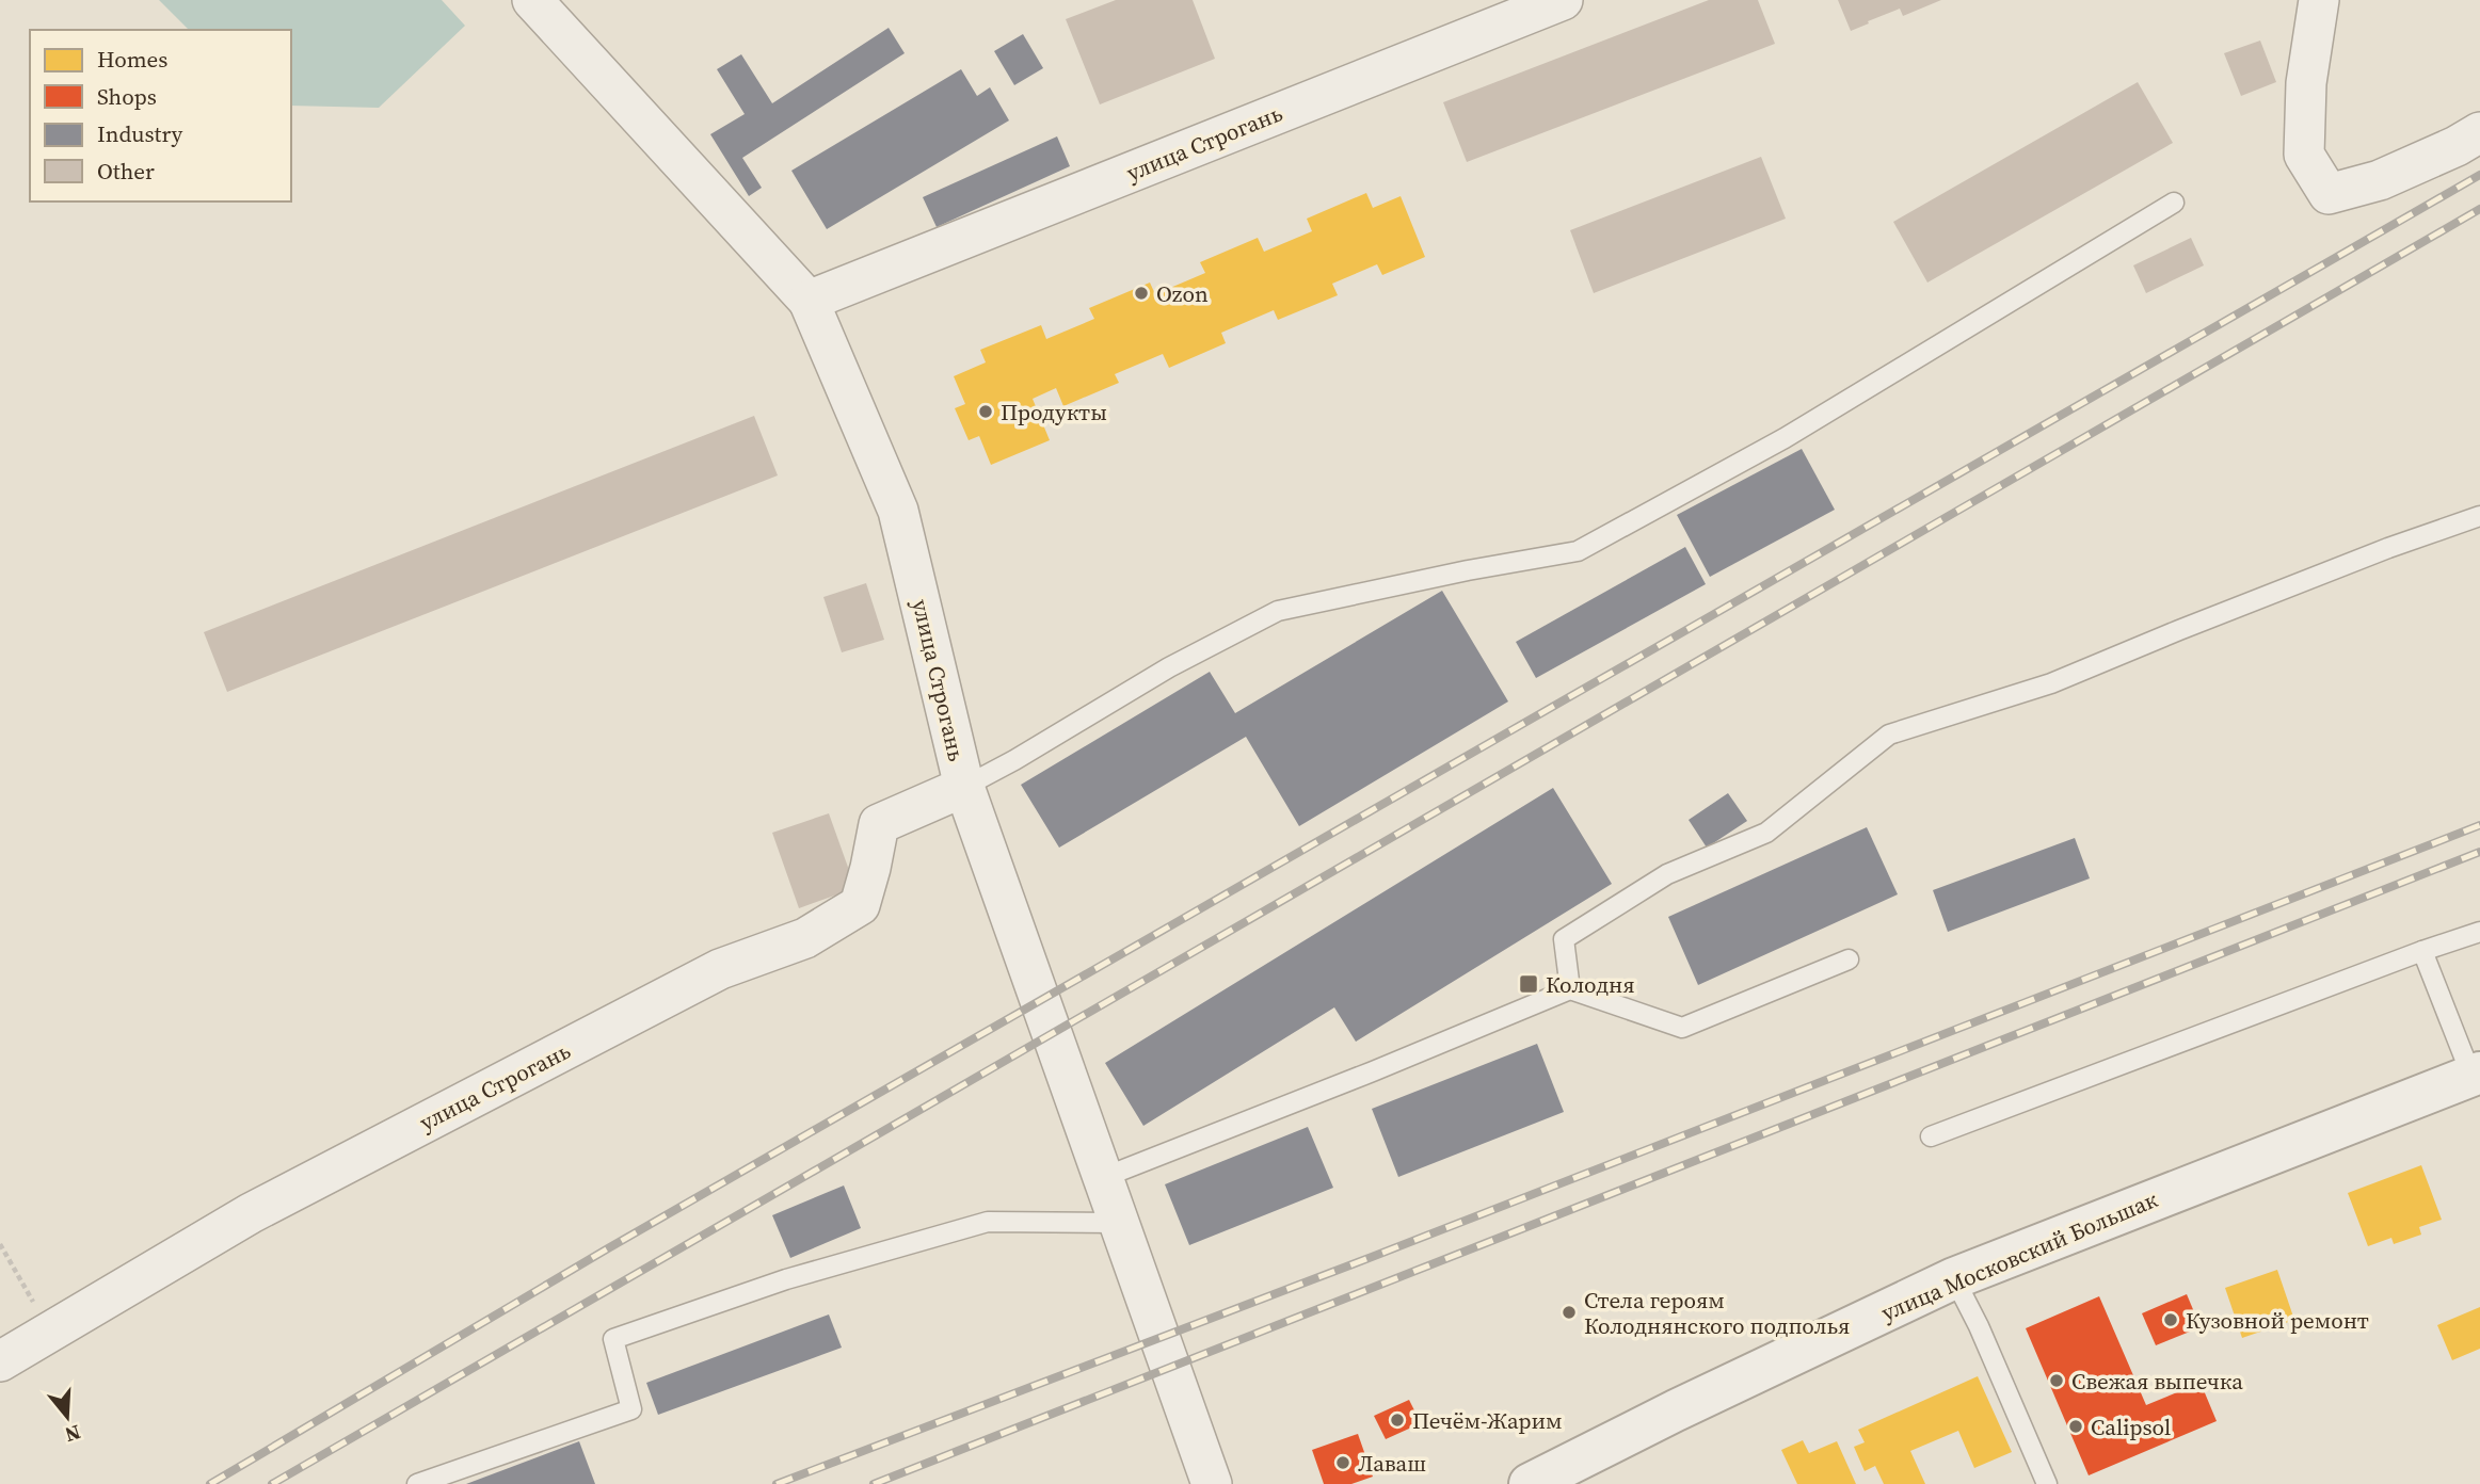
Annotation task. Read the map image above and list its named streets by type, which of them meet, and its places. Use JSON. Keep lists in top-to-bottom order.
{
  "streets": {
    "street": ["улица Строгань", "улица Московский Большак"]
  },
  "places": {
    "other": [
      "Ozon",
      "Продукты",
      "Стела героям Колоднянского подполья",
      "Кузовной ремонт",
      "Свежая выпечка",
      "Печём-Жарим",
      "Сalipsol",
      "Лаваш"
    ],
    "transit": ["Колодня"]
  },
  "legend": [
    "Homes",
    "Shops",
    "Industry",
    "Other"
  ],
  "north": "bottom"
}
